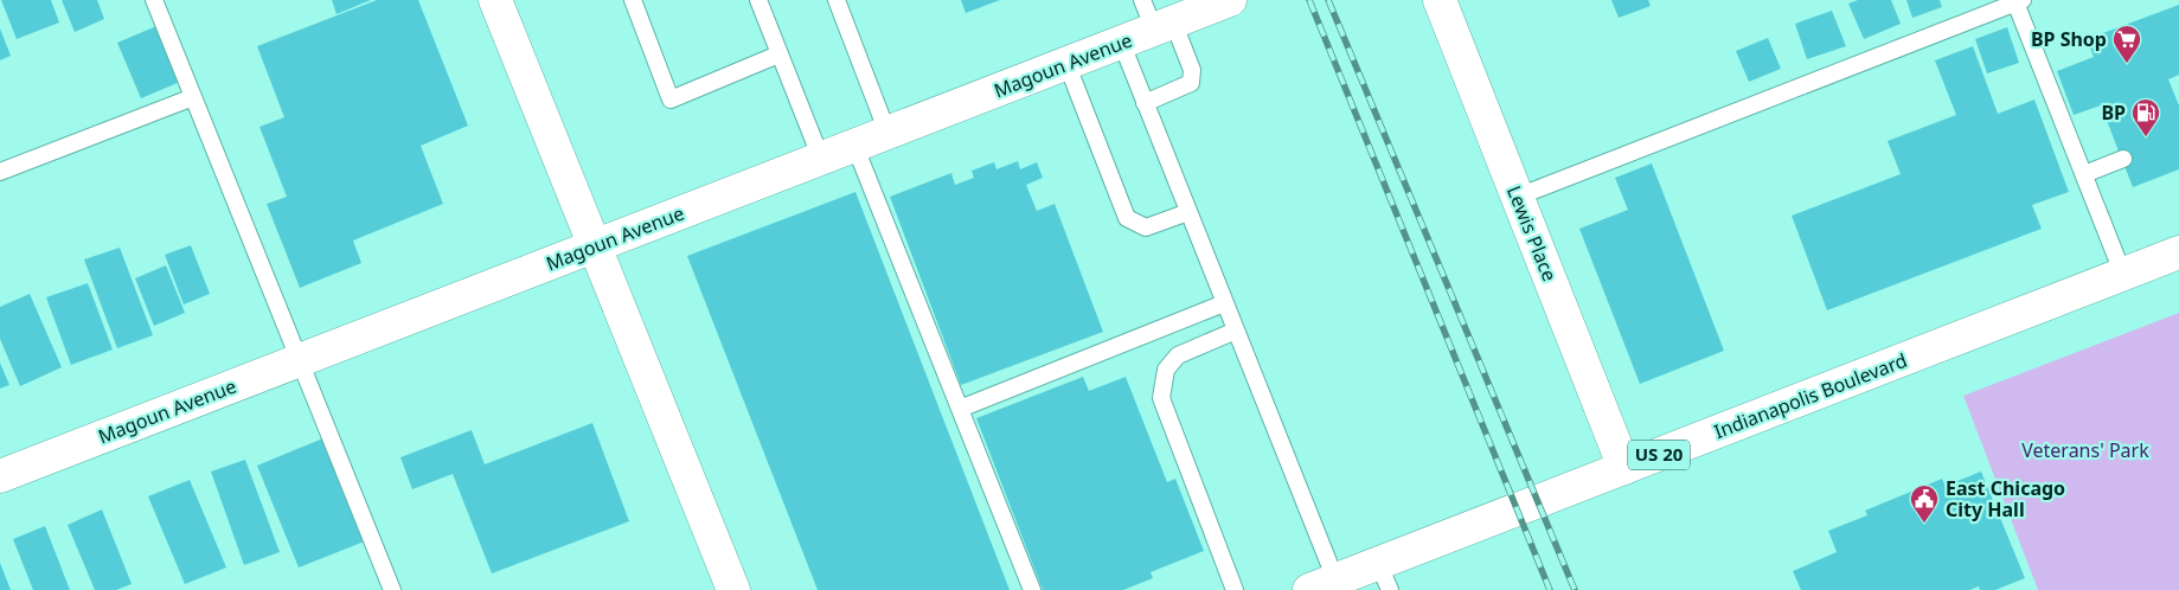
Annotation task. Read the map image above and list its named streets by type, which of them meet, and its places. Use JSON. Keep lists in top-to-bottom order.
{
  "streets": {
    "street": [
      "Magoun Avenue",
      "Lewis Place",
      "Indianapolis Boulevard",
      "US 20"
    ]
  },
  "crossings": [
    ["Lewis Place", "Indianapolis Boulevard"]
  ],
  "parks": ["Veterans' Park"],
  "places": {
    "supermarket": ["BP Shop"],
    "fuel station": ["BP"],
    "public building": ["East Chicago City Hall"]
  }
}
